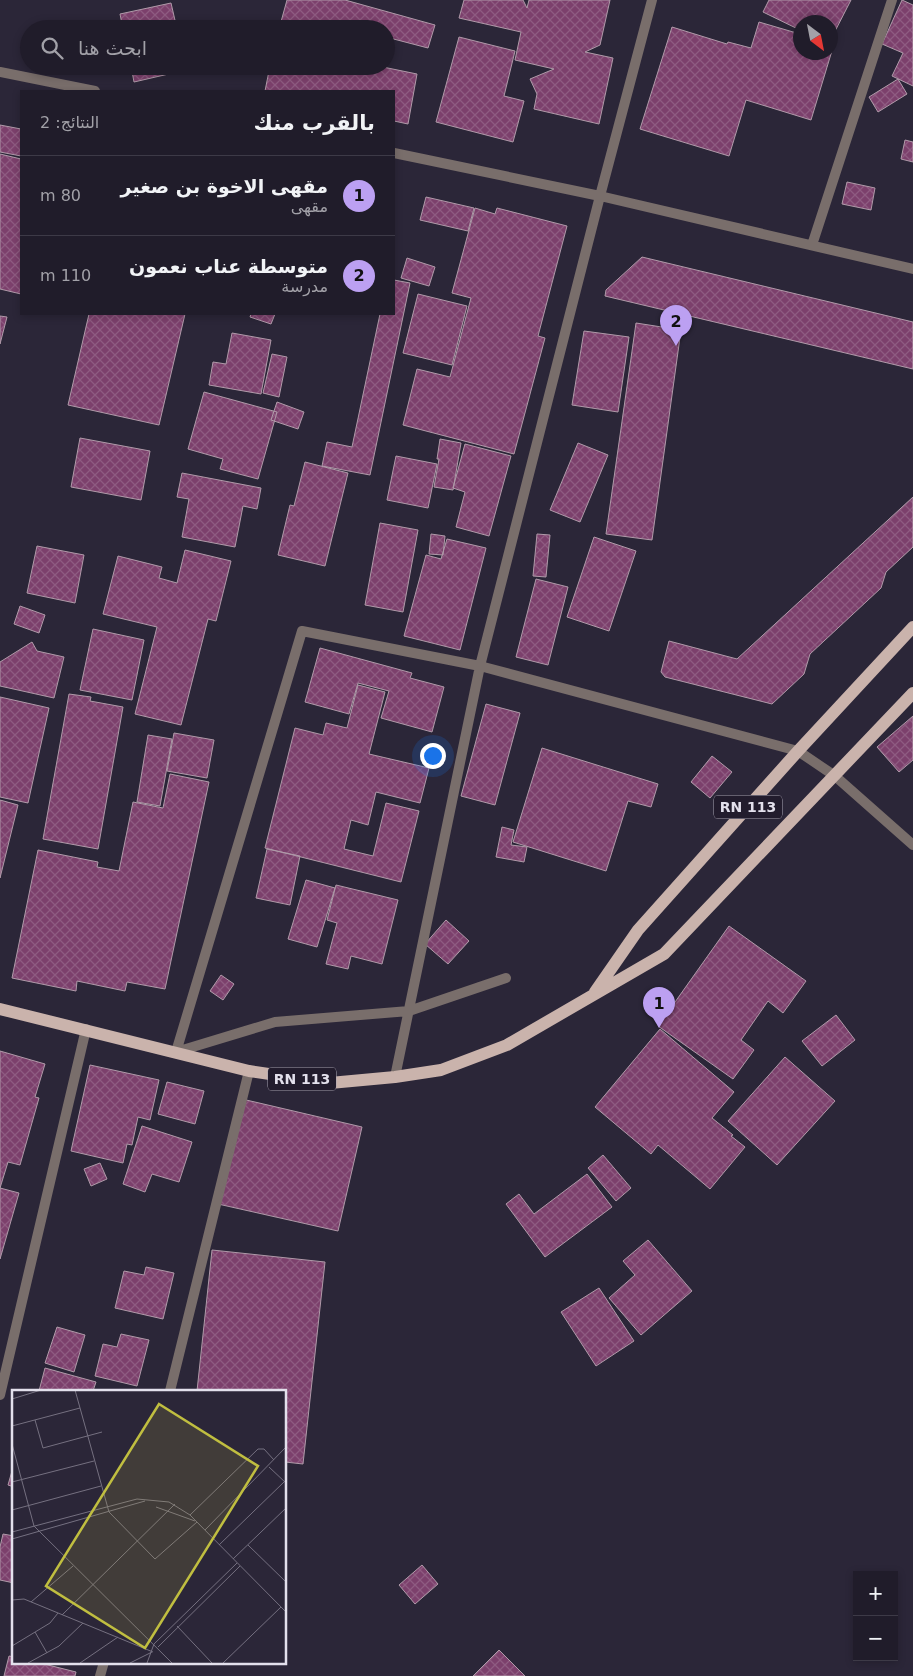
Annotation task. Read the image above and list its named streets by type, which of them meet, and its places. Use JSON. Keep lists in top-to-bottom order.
{
  "streets": {
    "main road": ["RN 113"]
  },
  "north": "bottom right",
  "page": {
    "search": "ابحث هنا",
    "heading": ["بالقرب منك", "النتائج: 2"],
    "list": [
      {
        "mark": "1",
        "name": "مقهی الاخوة بن صغير",
        "note": "مقهى",
        "value": "80 m"
      },
      {
        "mark": "2",
        "name": "متوسطة عناب نعمون",
        "note": "مدرسة",
        "value": "110 m"
      }
    ],
    "pins": ["2", "1"],
    "map_buttons": ["+", "−"]
  }
}
